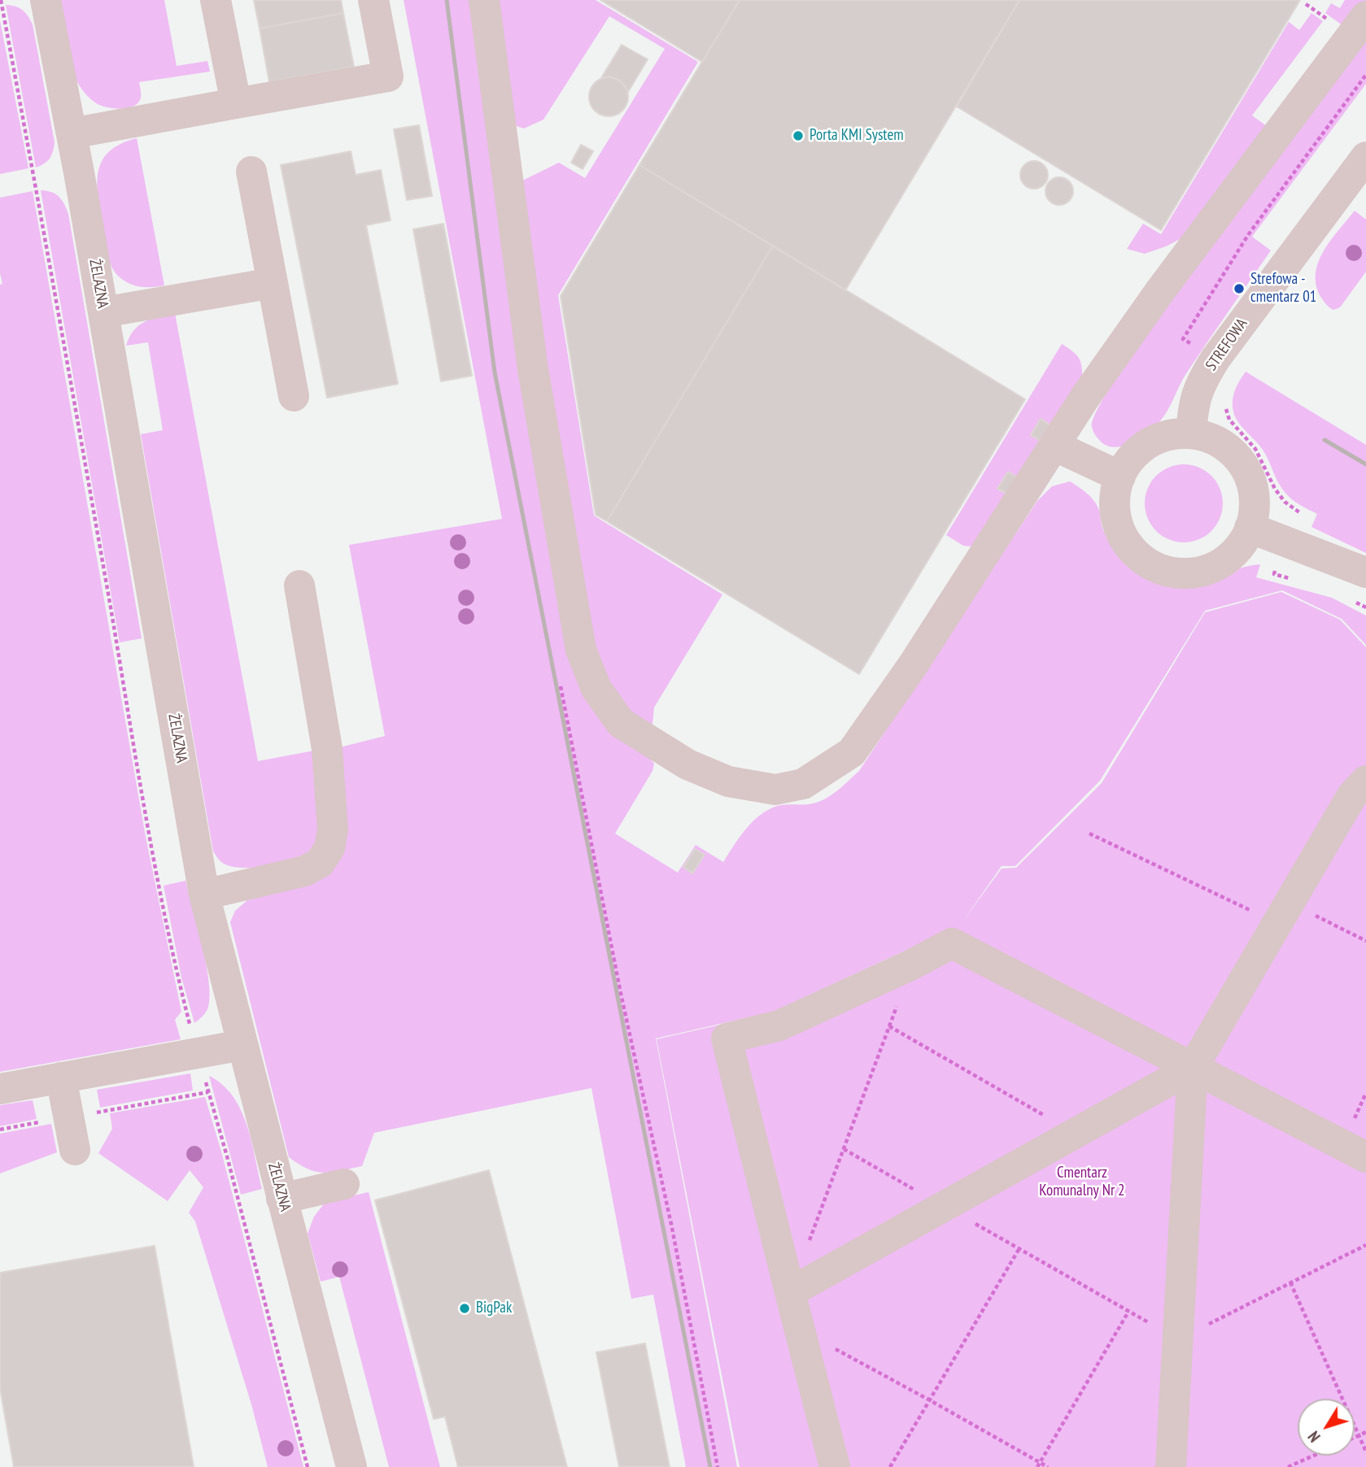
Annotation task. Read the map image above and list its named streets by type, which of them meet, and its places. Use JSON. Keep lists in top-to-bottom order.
{
  "streets": {
    "street": ["ŻELAZNA", "STREFOWA"]
  },
  "parks": ["Cmentarz Komunalny Nr 2"],
  "places": ["Porta KMI System", "Strefowa - cmentarz 01", "BigPak"],
  "north": "bottom left"
}
